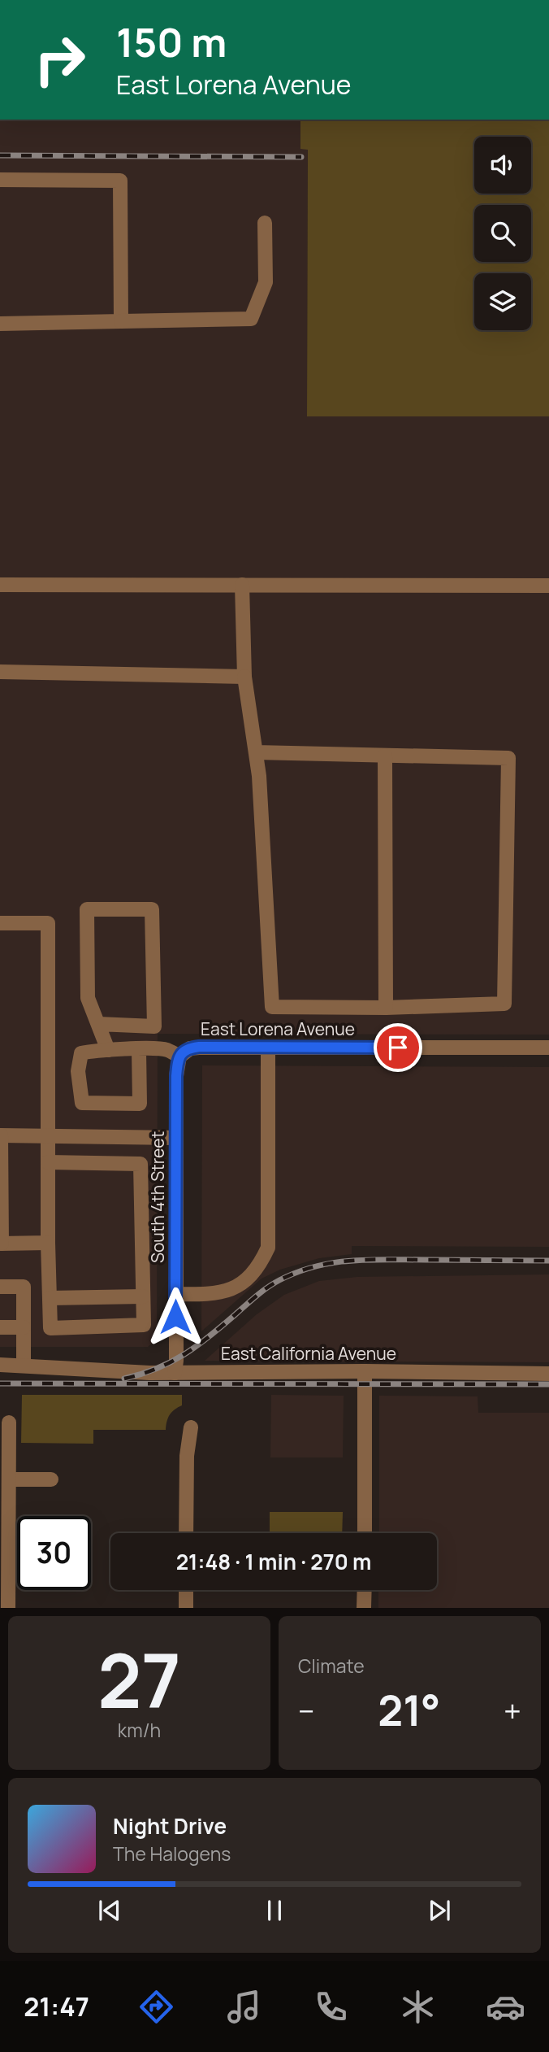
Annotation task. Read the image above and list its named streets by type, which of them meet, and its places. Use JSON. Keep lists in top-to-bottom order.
{
  "streets": {
    "street": ["East Lorena Avenue", "South 4th Street", "East California Avenue"]
  },
  "crossings": [
    ["East Lorena Avenue", "South 4th Street"],
    ["South 4th Street", "East California Avenue"]
  ],
  "page": {
    "turn": ["150 m", "East Lorena Avenue"],
    "limit": "30",
    "trip": "21:48 · 1 min · 270 m",
    "tile": [
      ["27", "km/h"],
      "Climate"
    ],
    "heat": ["−", "21°", "+"],
    "song": ["Night Drive", "The Halogens"],
    "tabs": "21:47"
  }
}
